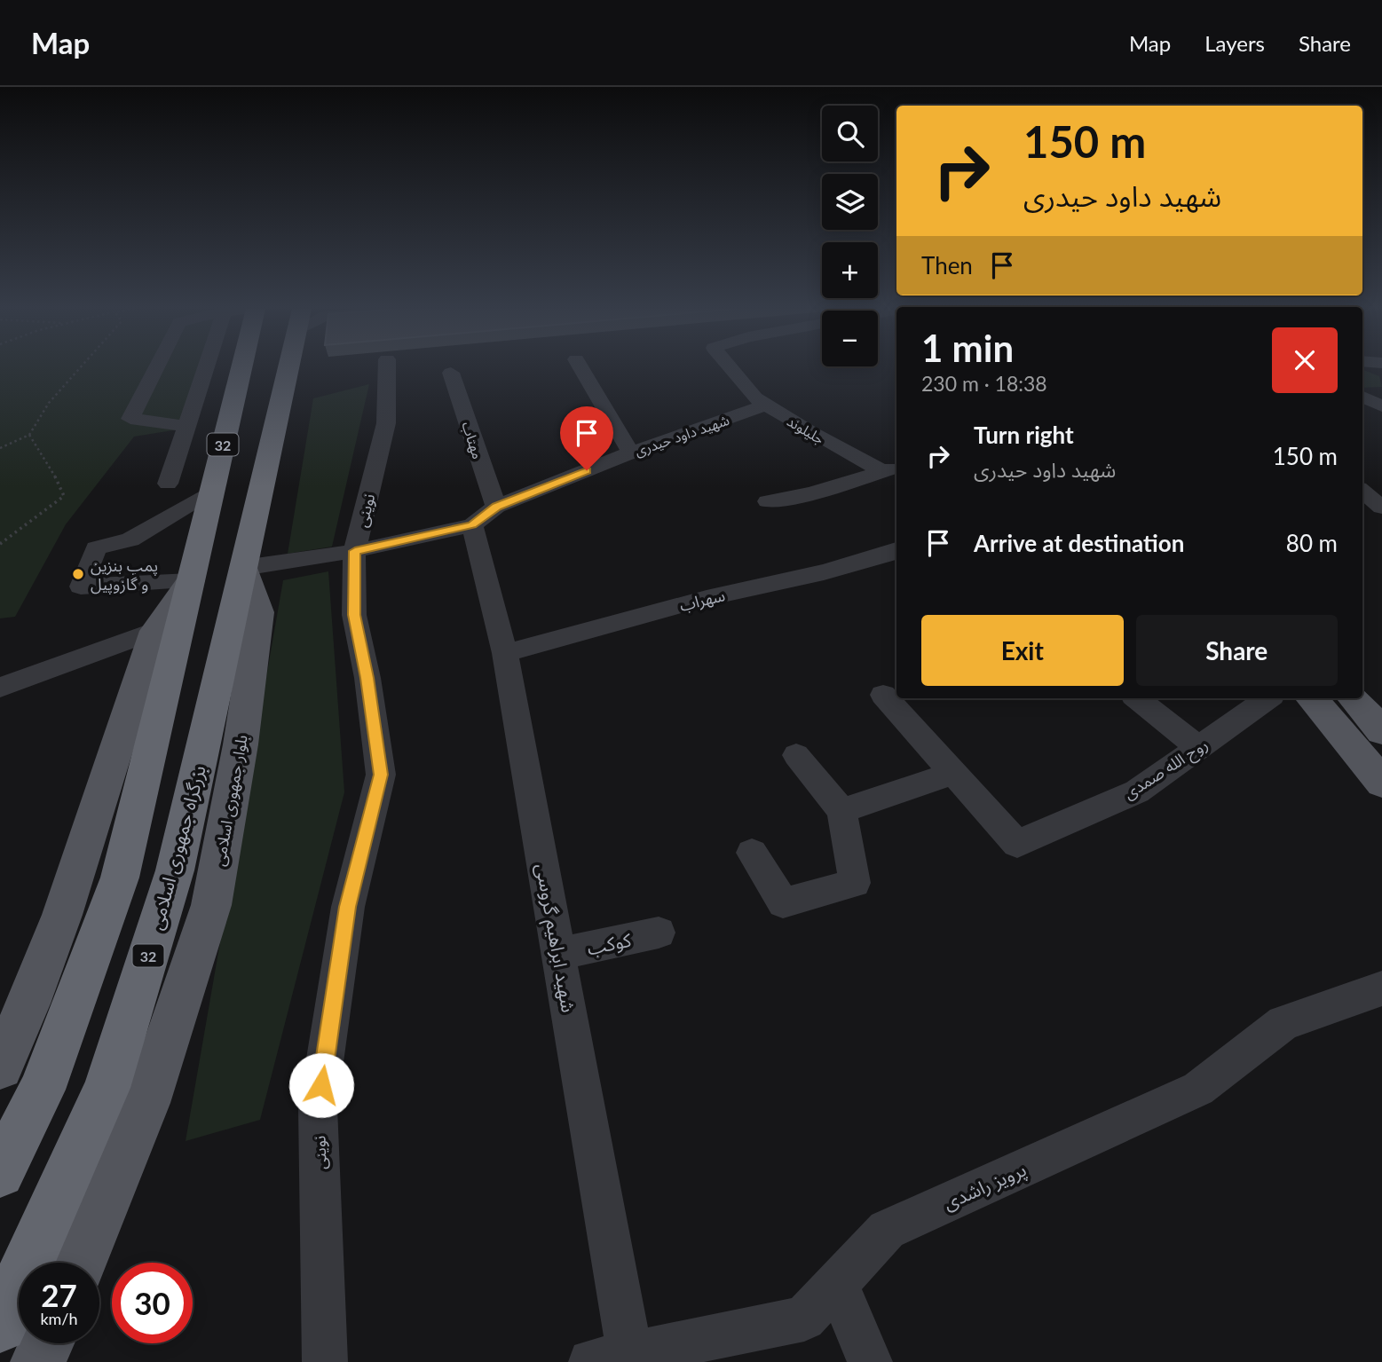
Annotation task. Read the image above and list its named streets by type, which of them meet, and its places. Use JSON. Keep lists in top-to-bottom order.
{
  "streets": {
    "highway": ["32", "بزرگراه جمهوری اسلامی"],
    "main road": ["بلوار جمهوری اسلامی"],
    "street": [
      "جلیلوند",
      "شهید داود حیدری",
      "مهتاب",
      "نوینی",
      "سهراب",
      "روح الله صمدی",
      "شهید ابراهیم گروسی",
      "کوکب",
      "پرویز راشدی"
    ]
  },
  "crossings": [
    ["جلیلوند", "شهید داود حیدری"],
    ["شهید داود حیدری", "مهتاب"],
    ["شهید داود حیدری", "32"],
    ["شهید داود حیدری", "نوینی"],
    ["شهید داود حیدری", "بلوار جمهوری اسلامی"],
    ["شهید داود حیدری", "بزرگراه جمهوری اسلامی"],
    ["شهید داود حیدری", "شهید ابراهیم گروسی"],
    ["مهتاب", "شهید ابراهیم گروسی"],
    ["32", "بلوار جمهوری اسلامی"],
    ["32", "بزرگراه جمهوری اسلامی"],
    ["سهراب", "شهید ابراهیم گروسی"],
    ["بلوار جمهوری اسلامی", "بزرگراه جمهوری اسلامی"],
    ["شهید ابراهیم گروسی", "کوکب"],
    ["شهید ابراهیم گروسی", "پرویز راشدی"]
  ],
  "places": ["پمپ بنزین و گازوپیل"],
  "page": {
    "header": "Map",
    "nav": ["Map", "Layers", "Share"],
    "map_buttons": ["+", "−"],
    "turn": ["150 m", "شهید داود حیدری"],
    "then": "Then",
    "heading": ["1 min", "230 m · 18:38"],
    "list": [
      {
        "name": "Turn right",
        "note": "شهید داود حیدری",
        "value": "150 m"
      },
      {
        "name": "Arrive at destination",
        "value": "80 m"
      }
    ],
    "buttons": ["Exit", "Share"],
    "speed": "27 km/h",
    "limit": "30"
  }
}
